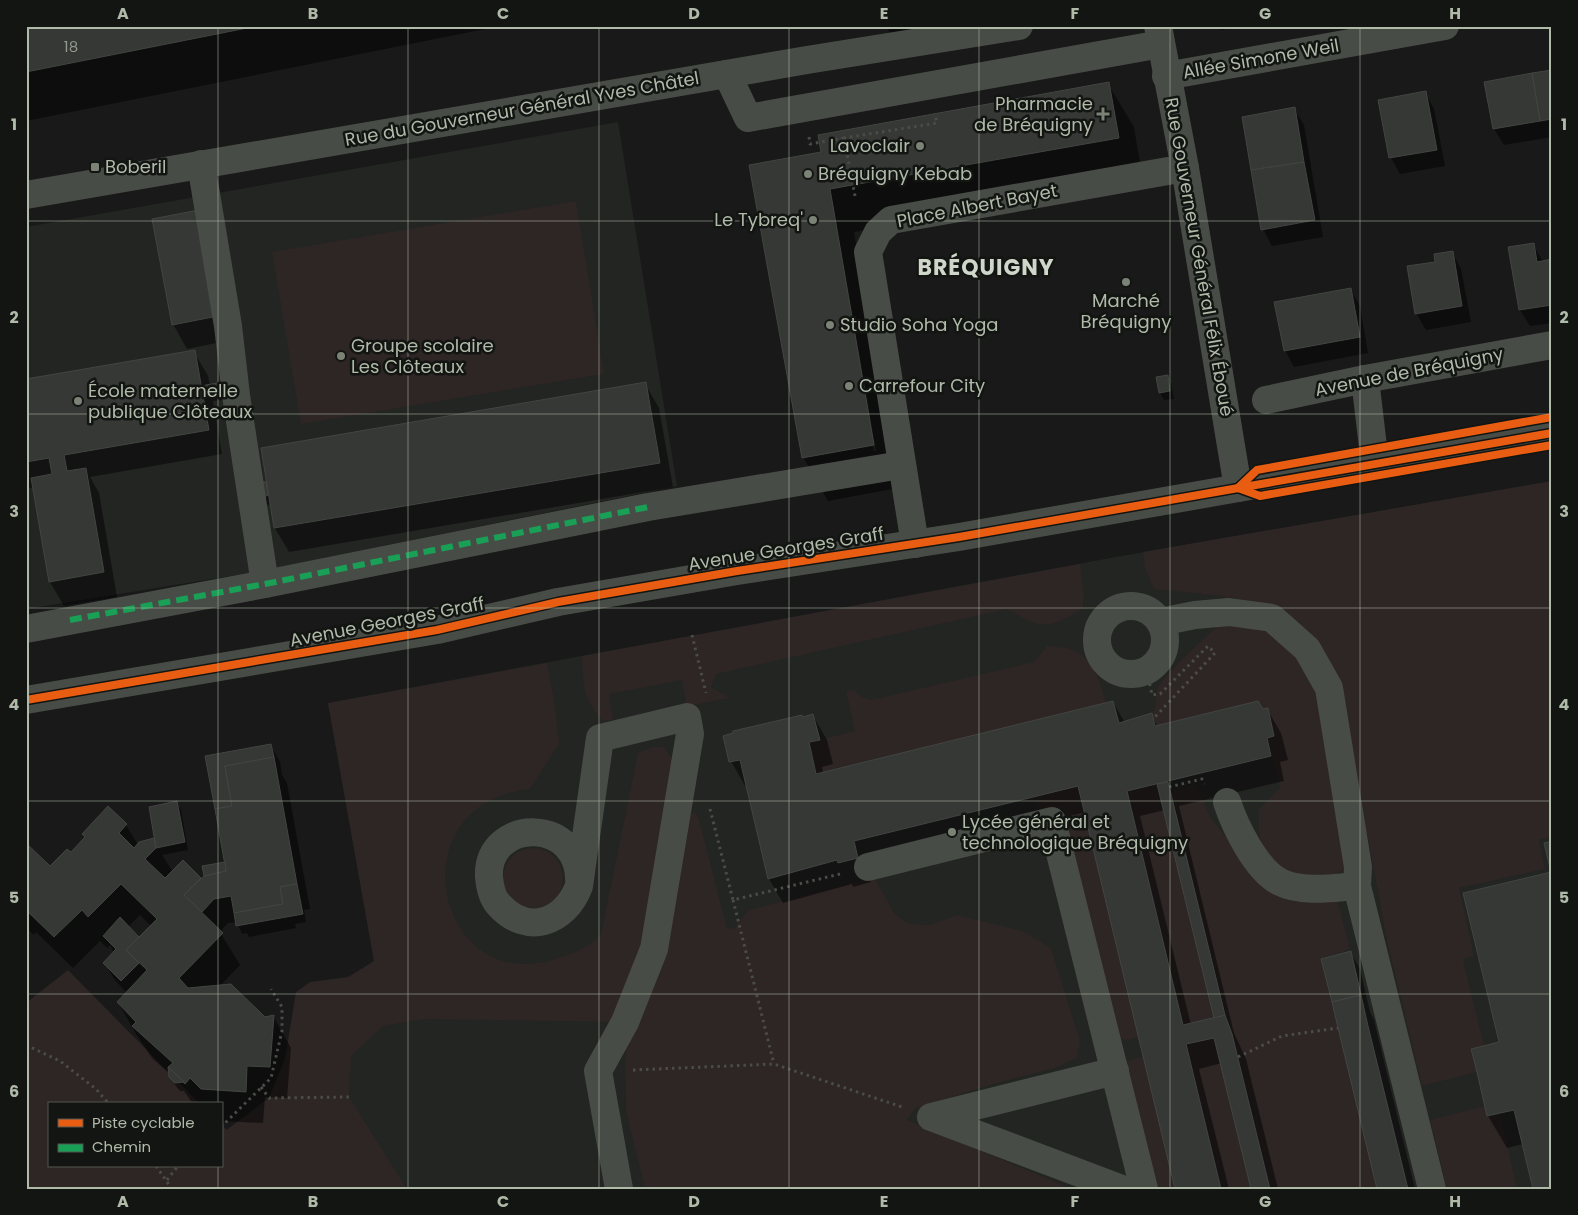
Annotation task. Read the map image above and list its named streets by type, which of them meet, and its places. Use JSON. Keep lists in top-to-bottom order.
{
  "streets": {
    "street": [
      "Allée Simone Weil",
      "Rue du Gouverneur Général Yves Châtel",
      "Place Albert Bayet",
      "Rue Gouverneur Général Félix Éboué",
      "Avenue de Bréquigny",
      "Avenue Georges Graff"
    ]
  },
  "crossings": [
    ["Allée Simone Weil", "Rue Gouverneur Général Félix Éboué"],
    ["Place Albert Bayet", "Rue Gouverneur Général Félix Éboué"],
    ["Place Albert Bayet", "Avenue Georges Graff"],
    ["Rue Gouverneur Général Félix Éboué", "Avenue Georges Graff"]
  ],
  "districts": ["BRÉQUIGNY"],
  "places": {
    "health": ["Pharmacie de Bréquigny"],
    "other": [
      "Lavoclair",
      "Bréquigny Kebab",
      "Le Tybreq'",
      "Marché Bréquigny",
      "Studio Soha Yoga",
      "Groupe scolaire Les Clôteaux",
      "Carrefour City",
      "École maternelle publique Clôteaux",
      "Lycée général et technologique Bréquigny"
    ],
    "transit": ["Boberil"]
  },
  "house_numbers": ["18"],
  "legend": ["Piste cyclable", "Chemin"],
  "grid": {
    "columns": [
      "A",
      "B",
      "C",
      "D",
      "E",
      "F",
      "G",
      "H"
    ],
    "rows": [
      "1",
      "2",
      "3",
      "4",
      "5",
      "6"
    ]
  }
}
